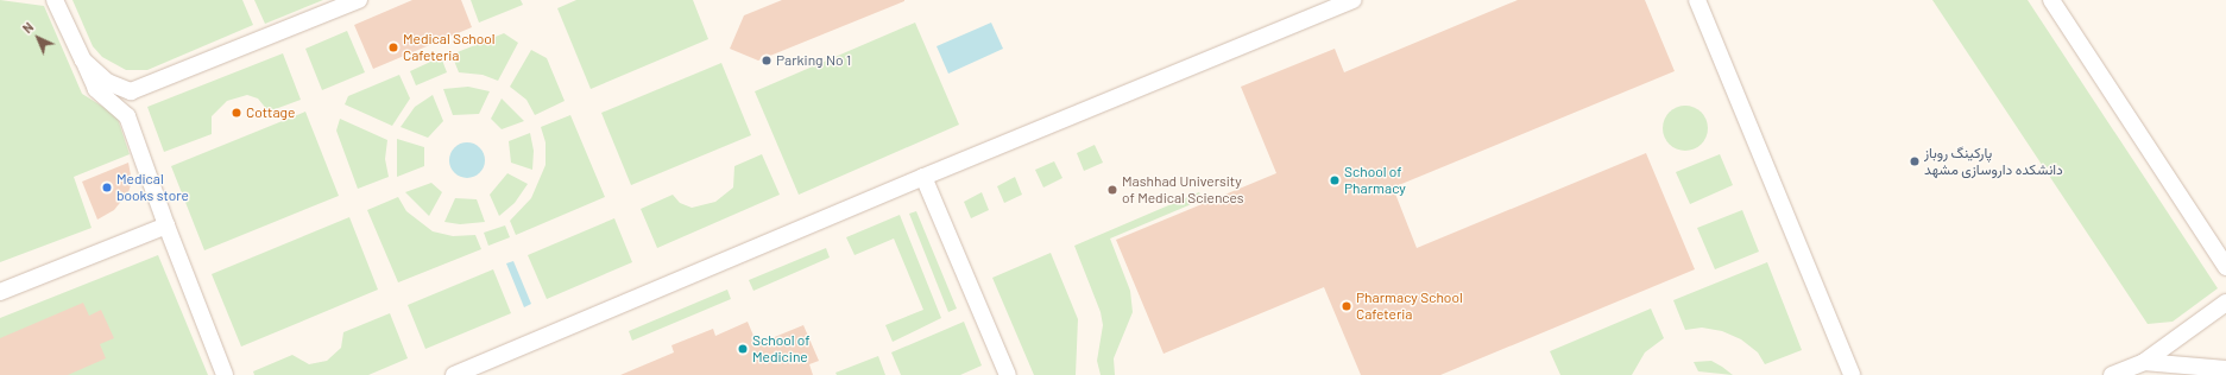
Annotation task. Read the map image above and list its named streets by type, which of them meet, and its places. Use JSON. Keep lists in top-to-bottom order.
{
  "places": [
    "Medical School Cafeteria",
    "Parking No 1",
    "Cottage",
    "پارکینگ روباز دانشکده داروسازی مشهد",
    "School of Pharmacy",
    "Medical books store",
    "Mashhad University of Medical Sciences",
    "Pharmacy School Cafeteria",
    "School of Medicine"
  ],
  "north": "top left"
}
